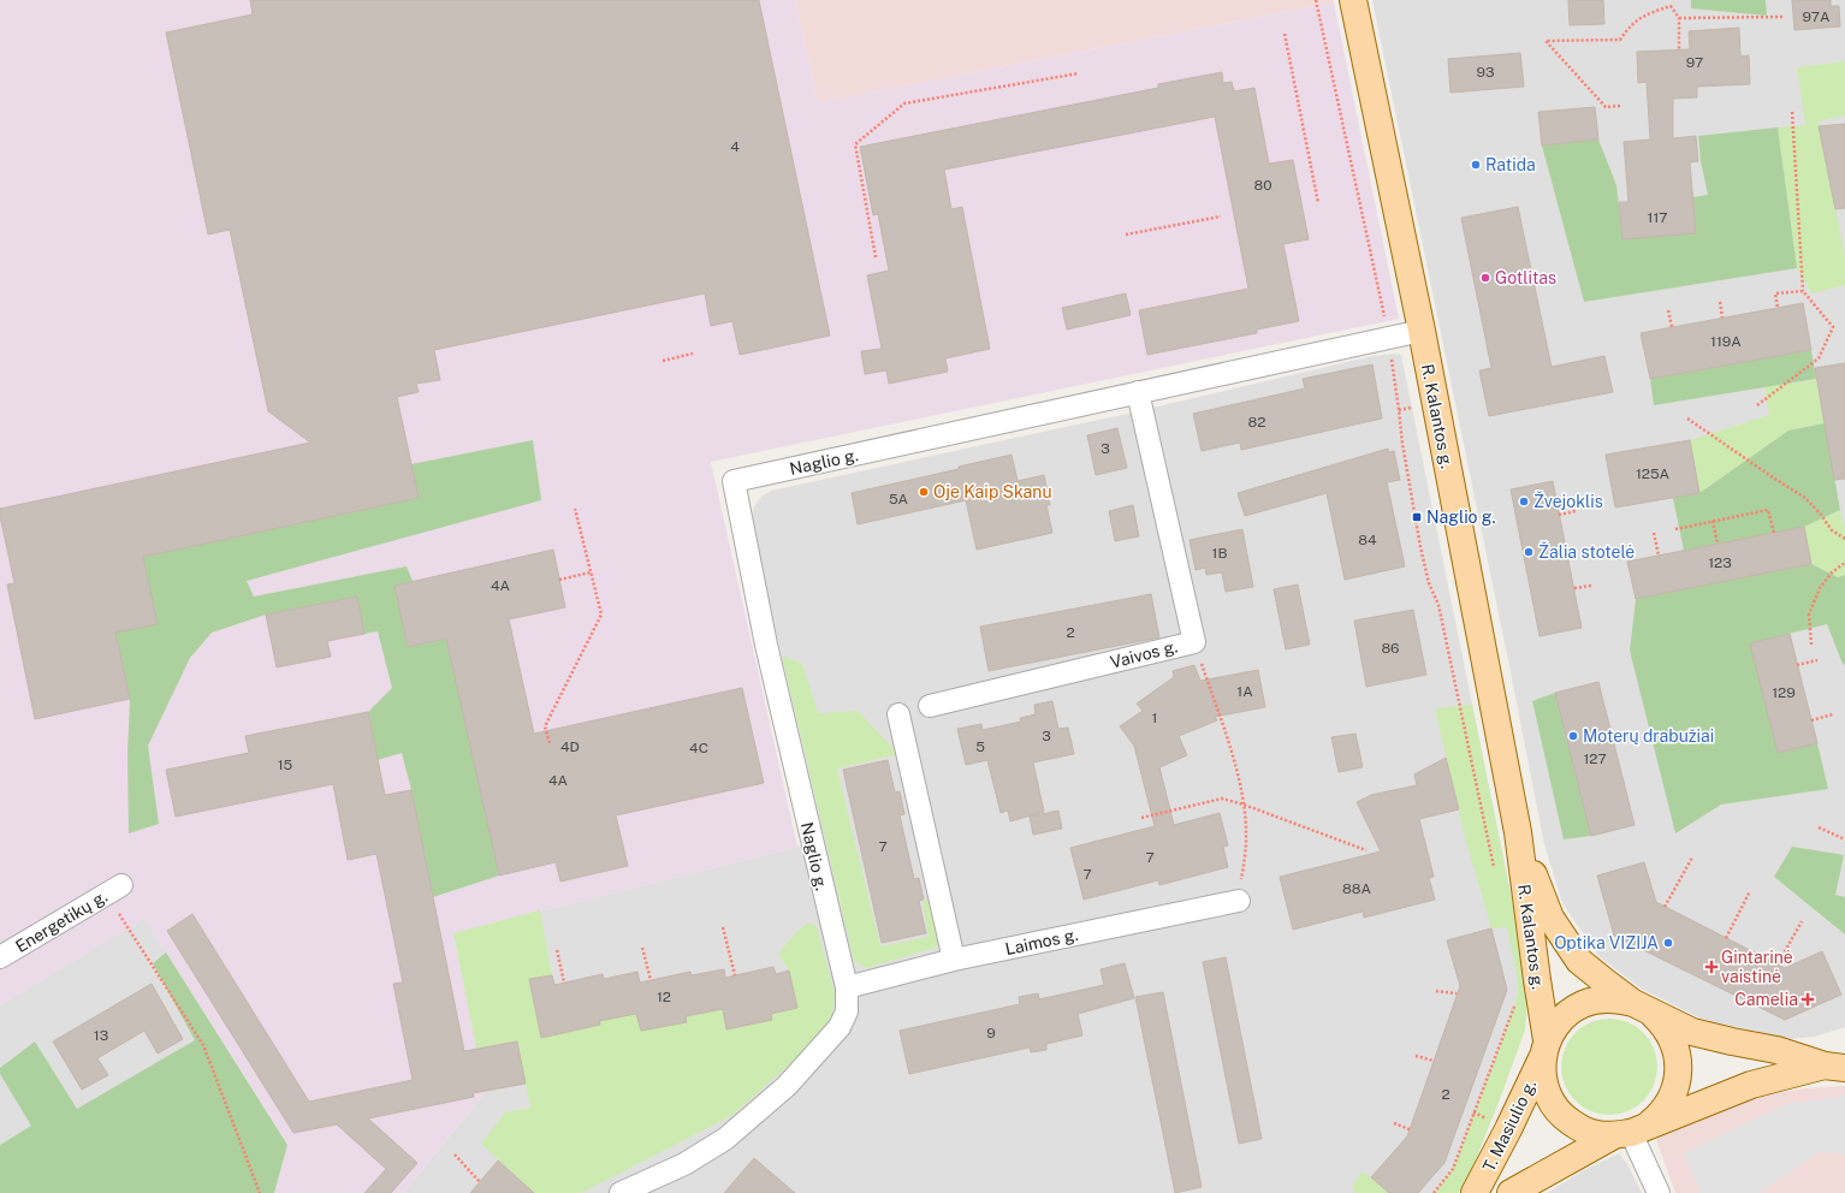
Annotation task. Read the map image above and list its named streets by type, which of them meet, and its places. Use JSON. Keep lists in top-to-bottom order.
{
  "streets": {
    "main road": ["R. Kalantos g.", "T. Masiulio g."],
    "street": [
      "Naglio g.",
      "Vaivos g.",
      "Energetikų g.",
      "Laimos g."
    ]
  },
  "crossings": [
    ["R. Kalantos g.", "Naglio g."],
    ["R. Kalantos g.", "T. Masiulio g."],
    ["Naglio g.", "Vaivos g."],
    ["Naglio g.", "Laimos g."]
  ],
  "places": {
    "other": [
      "Ratida",
      "Gotlitas",
      "Oje Kaip Skanu",
      "Žvejoklis",
      "Žalia stotelė",
      "Moterų drabužiai",
      "Optika VIZIJA"
    ],
    "transit": ["Naglio g."],
    "health": ["Gintarinė vaistinė", "Camelia"]
  },
  "house_numbers": [
    "97A",
    "97",
    "93",
    "4",
    "80",
    "117",
    "119A",
    "82",
    "3",
    "125A",
    "5A",
    "84",
    "1B",
    "123",
    "4A",
    "2",
    "86",
    "1A",
    "129",
    "1",
    "3",
    "4D",
    "5",
    "4C",
    "127",
    "15",
    "4A",
    "7",
    "7",
    "7",
    "88A",
    "12",
    "9",
    "13",
    "2"
  ]
}
